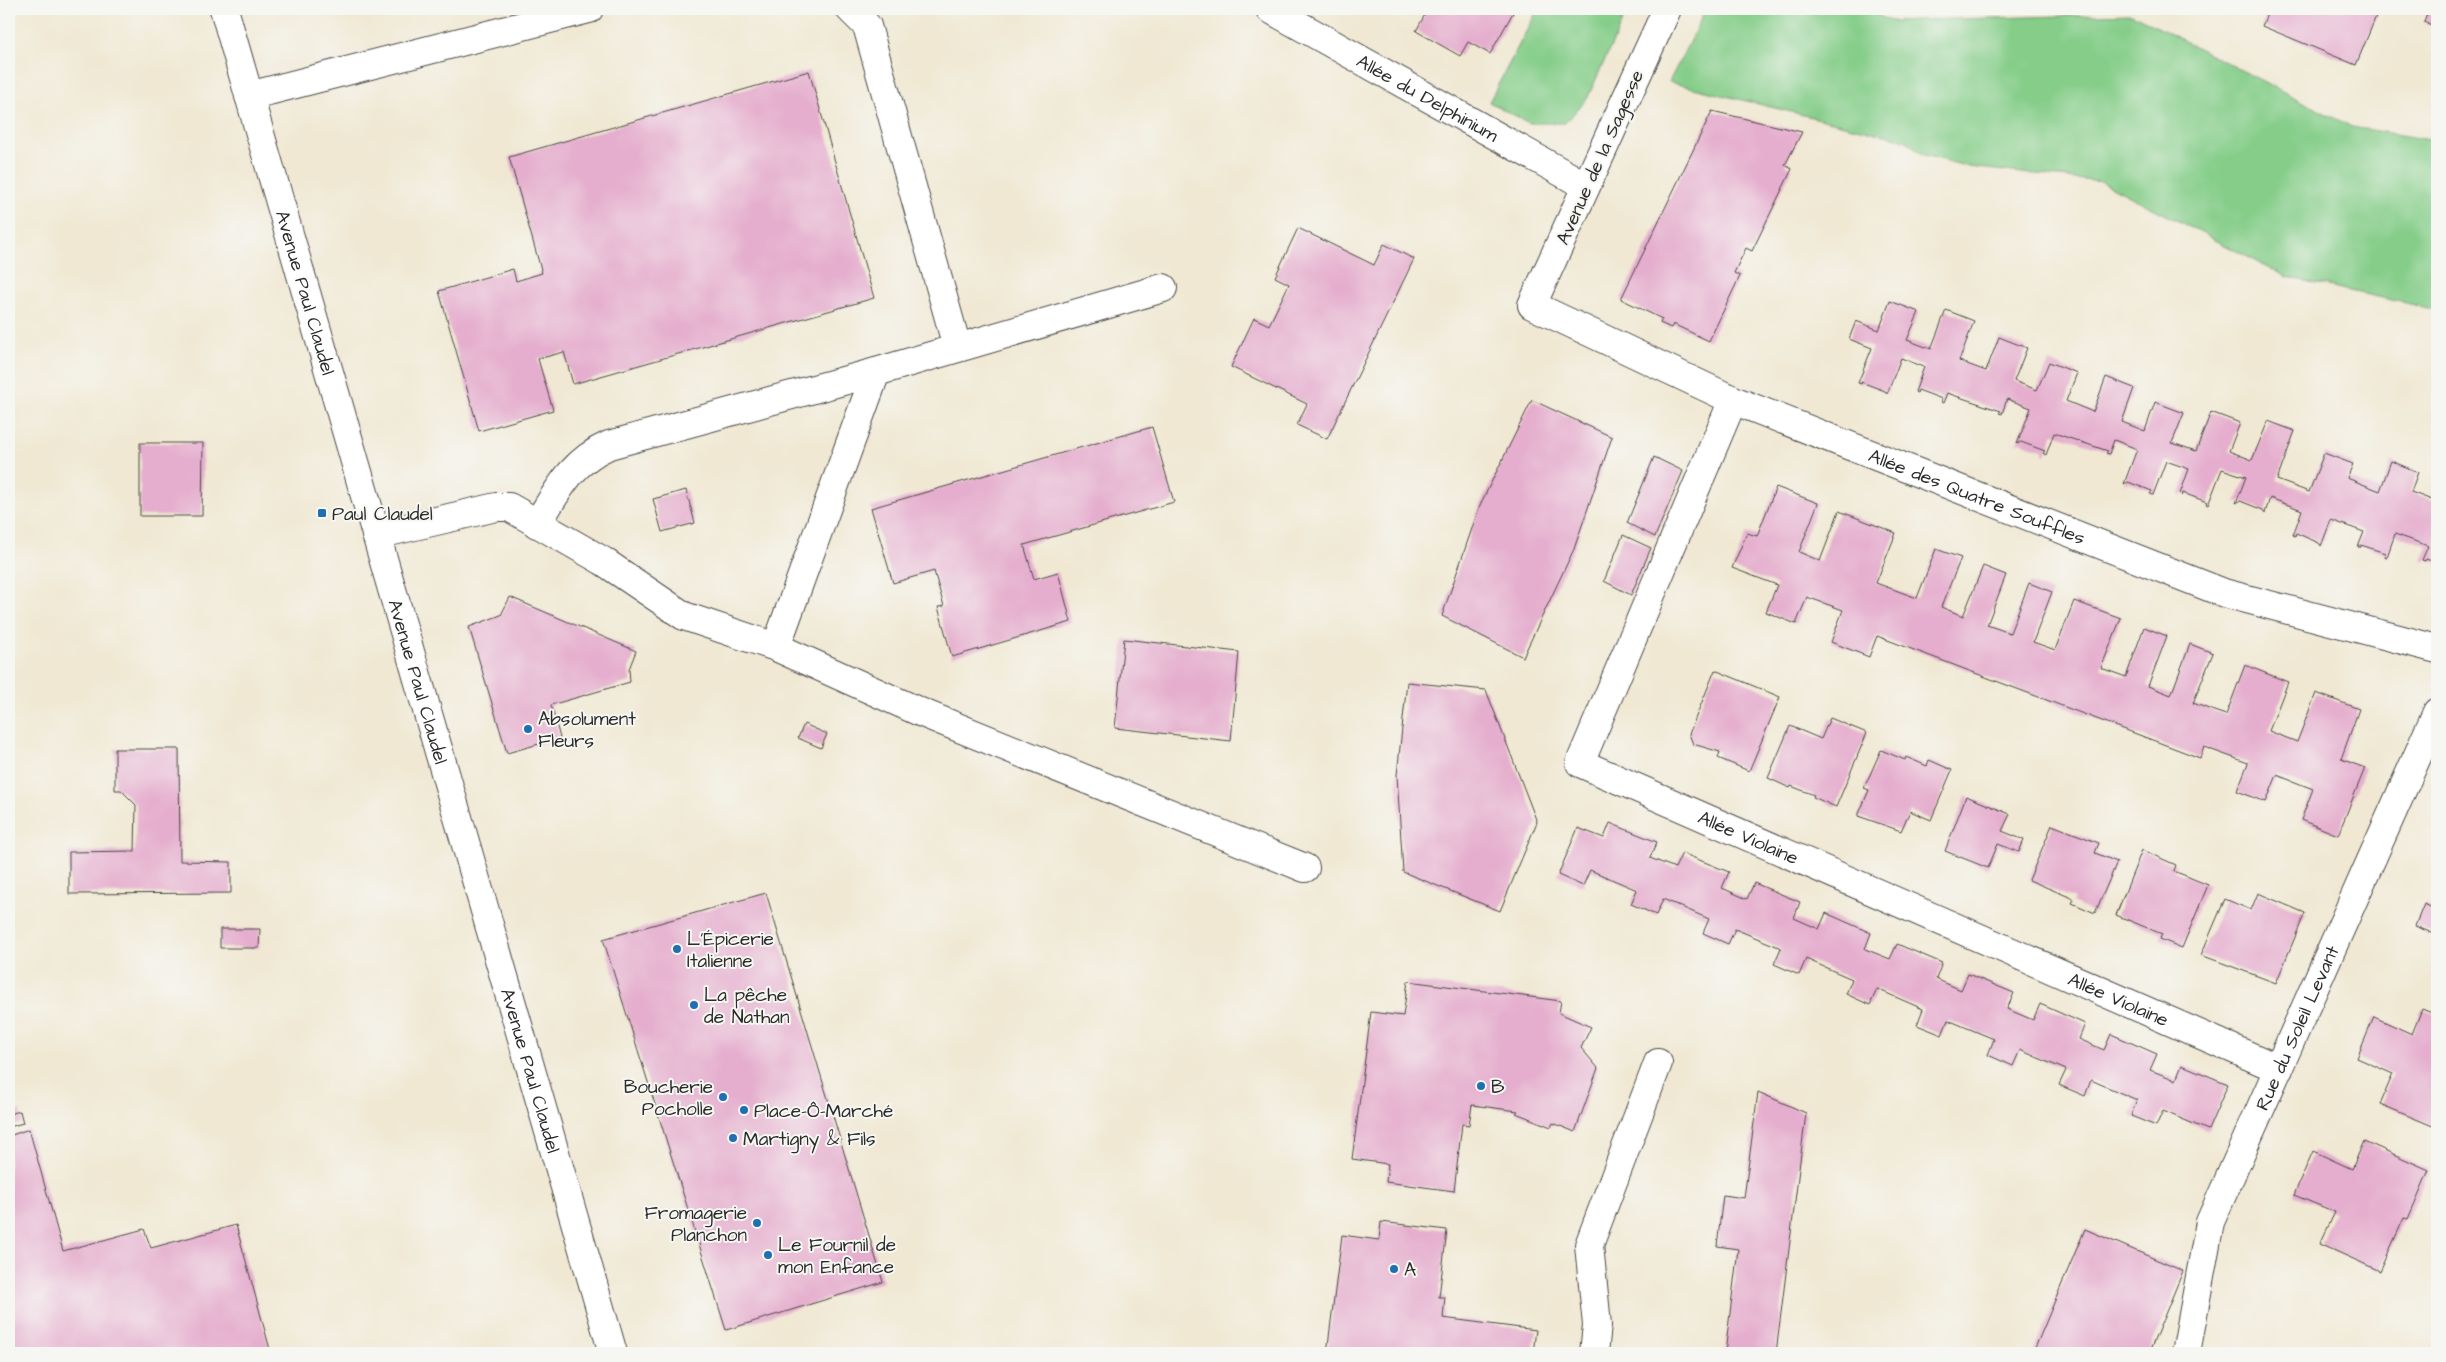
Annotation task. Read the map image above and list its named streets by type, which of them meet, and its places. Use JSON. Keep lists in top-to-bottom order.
{
  "streets": {
    "street": [
      "Allée du Delphinium",
      "Avenue de la Sagesse",
      "Avenue Paul Claudel",
      "Allée des Quatre Souffles",
      "Allée Violaine",
      "Rue du Soleil Levant"
    ]
  },
  "crossings": [
    ["Allée du Delphinium", "Avenue de la Sagesse"],
    ["Avenue de la Sagesse", "Allée des Quatre Souffles"],
    ["Allée des Quatre Souffles", "Allée Violaine"],
    ["Allée Violaine", "Rue du Soleil Levant"]
  ],
  "places": {
    "transit": ["Paul Claudel"],
    "other": [
      "Absolument Fleurs",
      "L'Épicerie Italienne",
      "La pêche de Nathan",
      "B",
      "Boucherie Pocholle",
      "Place-Ô-Marché",
      "Martigny & Fils",
      "Fromagerie Planchon",
      "Le Fournil de mon Enfance",
      "A"
    ]
  }
}
